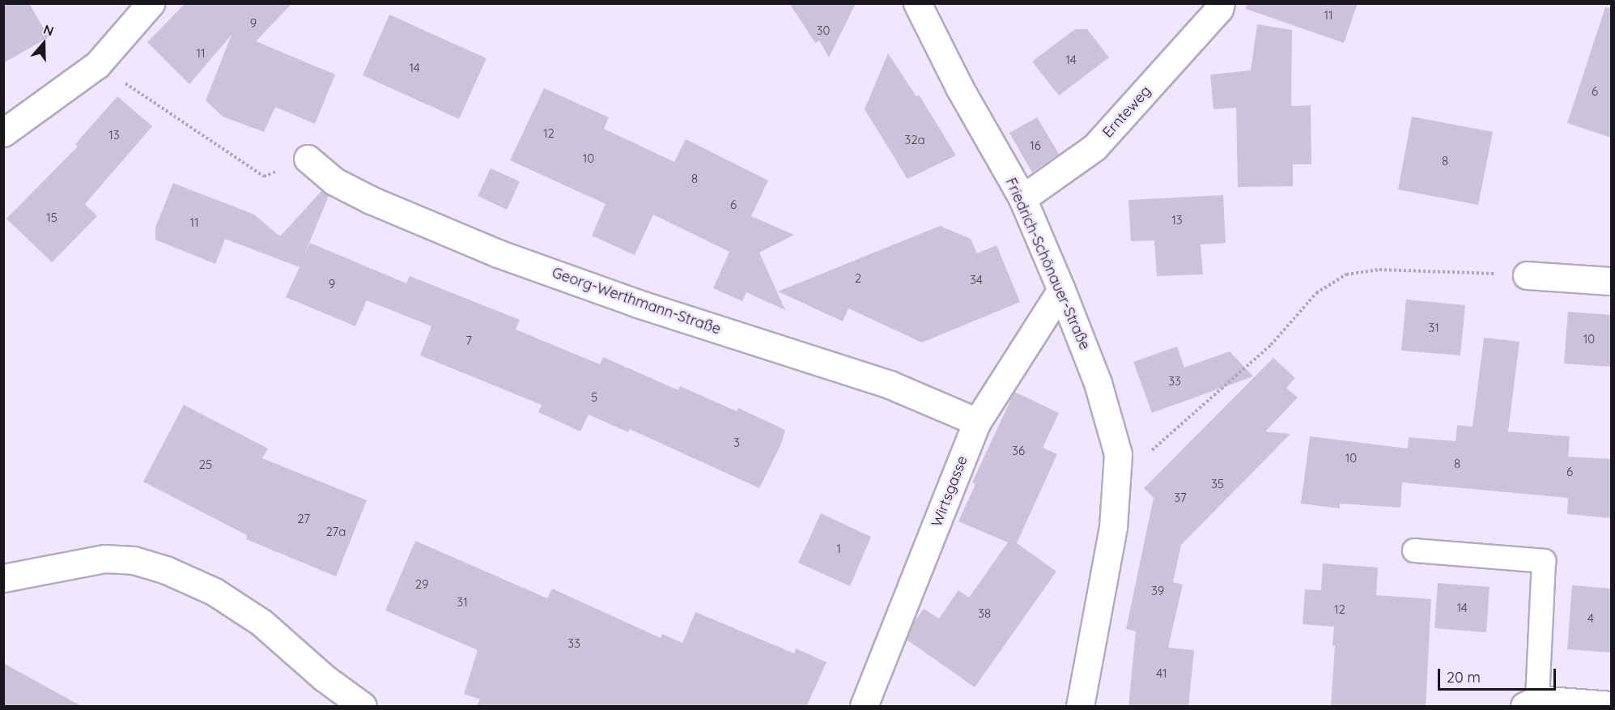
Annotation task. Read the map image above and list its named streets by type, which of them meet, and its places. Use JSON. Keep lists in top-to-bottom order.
{
  "streets": {
    "street": [
      "Ernteweg",
      "Friedrich-Schönauer-Straße",
      "Georg-Werthmann-Straße",
      "Wirtsgasse"
    ]
  },
  "crossings": [
    ["Ernteweg", "Friedrich-Schönauer-Straße"],
    ["Friedrich-Schönauer-Straße", "Wirtsgasse"],
    ["Georg-Werthmann-Straße", "Wirtsgasse"]
  ],
  "house_numbers": [
    "11",
    "9",
    "30",
    "11",
    "14",
    "14",
    "6",
    "12",
    "13",
    "32a",
    "16",
    "10",
    "8",
    "8",
    "6",
    "15",
    "13",
    "11",
    "2",
    "34",
    "9",
    "31",
    "10",
    "7",
    "33",
    "5",
    "3",
    "36",
    "10",
    "8",
    "25",
    "6",
    "35",
    "37",
    "27",
    "27a",
    "1",
    "29",
    "39",
    "31",
    "14",
    "12",
    "38",
    "4",
    "33",
    "41"
  ],
  "scale_bar": "20 m",
  "north": "top"
}
